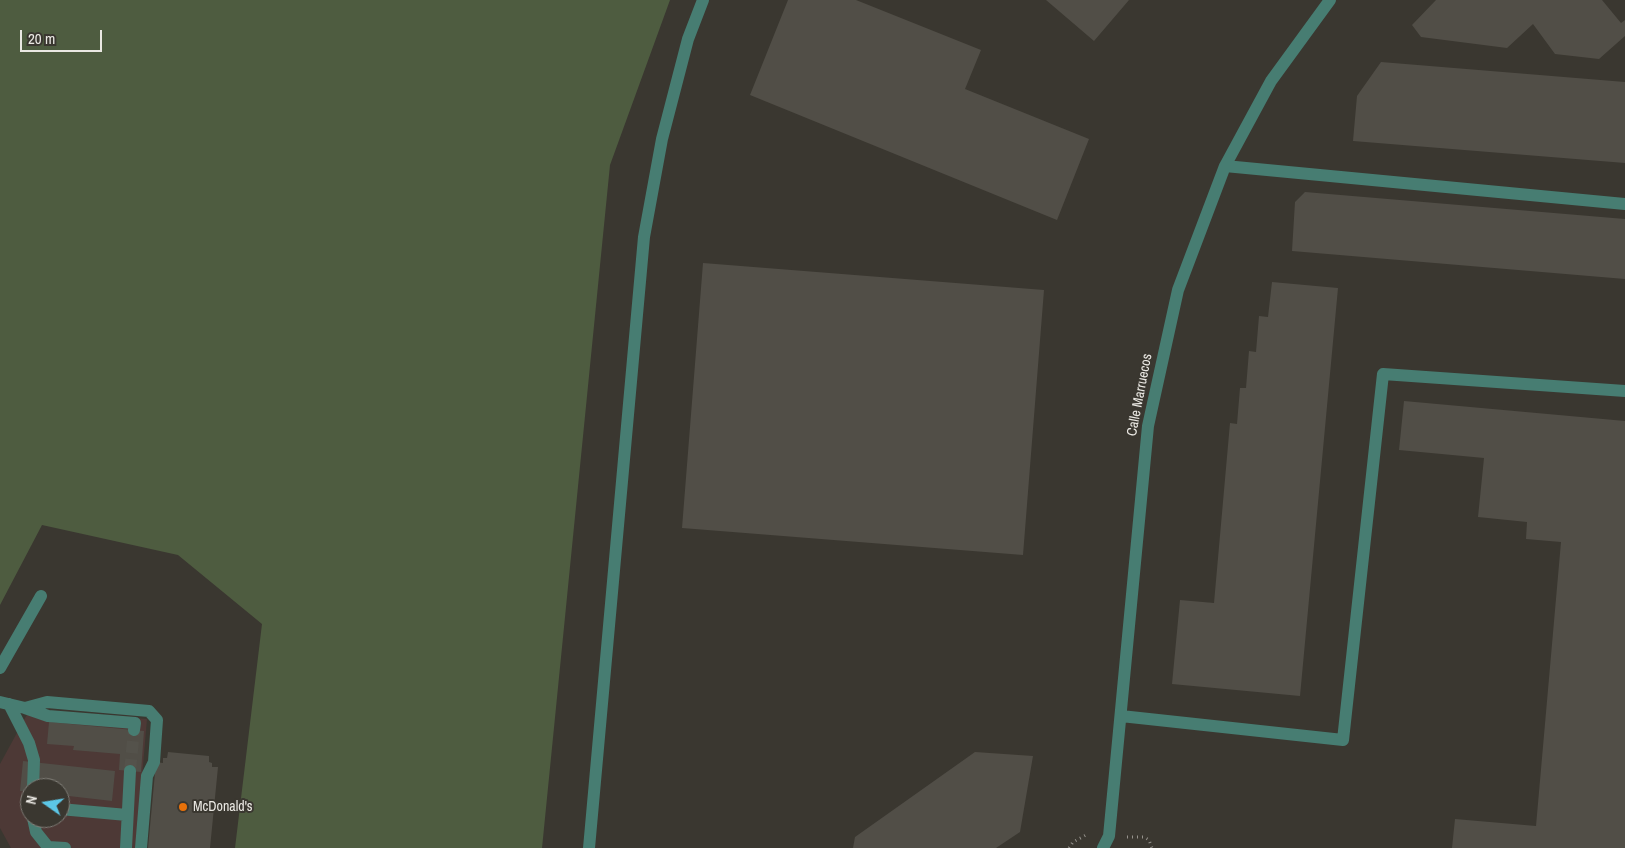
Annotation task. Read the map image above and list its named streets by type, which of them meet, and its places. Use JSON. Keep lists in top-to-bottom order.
{
  "streets": {
    "street": ["Calle Marruecos"]
  },
  "places": ["McDonald's"],
  "scale_bar": "20 m",
  "north": "left"
}
